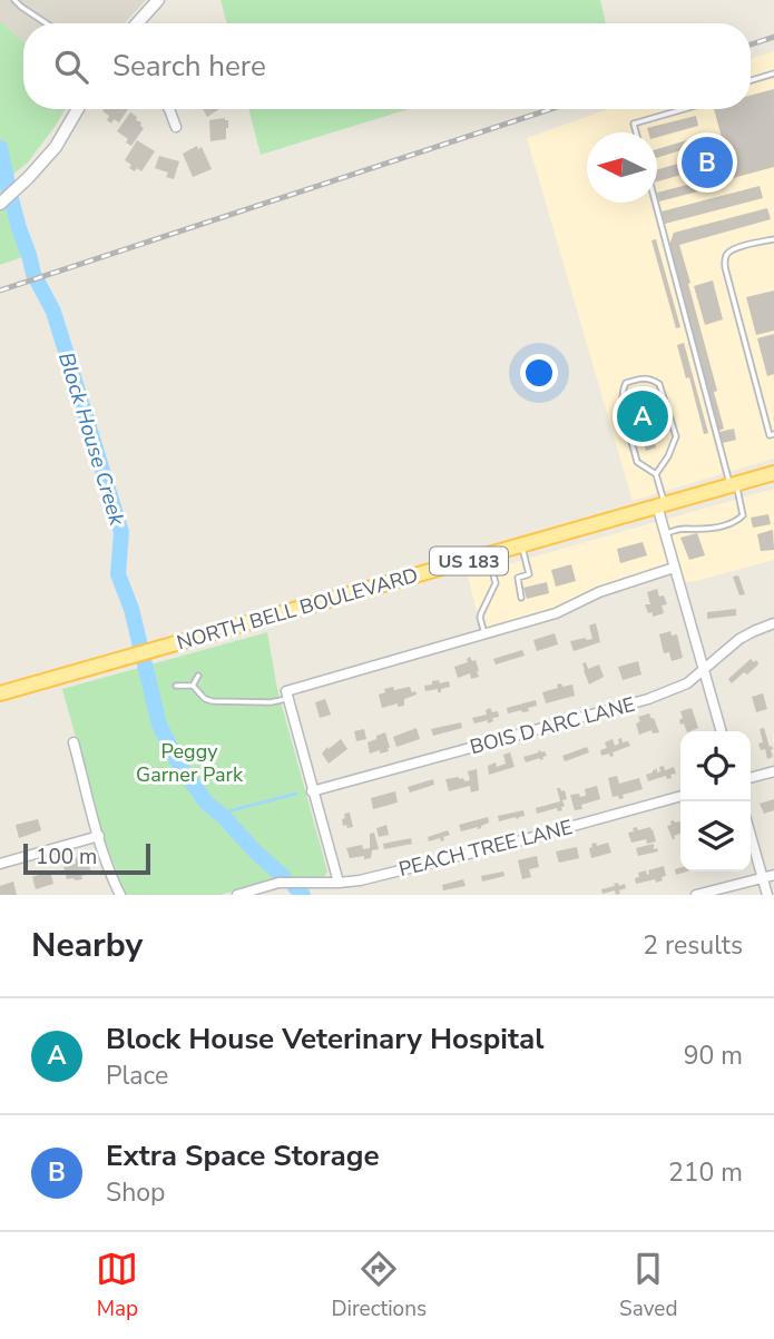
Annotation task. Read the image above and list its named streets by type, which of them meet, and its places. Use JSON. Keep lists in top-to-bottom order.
{
  "streets": {
    "main road": ["US 183", "NORTH BELL BOULEVARD"],
    "street": ["BOIS D ARC LANE", "PEACH TREE LANE"]
  },
  "water": ["Block House Creek"],
  "parks": ["Peggy Garner Park"],
  "scale_bar": "100 m",
  "north": "left",
  "page": {
    "search": "Search here",
    "pins": ["B", "A"],
    "scale": "100 m",
    "heading": ["Nearby", "2 results"],
    "list": [
      {
        "mark": "A",
        "name": "Block House Veterinary Hospital",
        "note": "Place",
        "value": "90 m"
      },
      {
        "mark": "B",
        "name": "Extra Space Storage",
        "note": "Shop",
        "value": "210 m"
      }
    ],
    "nav": ["Map", "Directions", "Saved"]
  }
}
